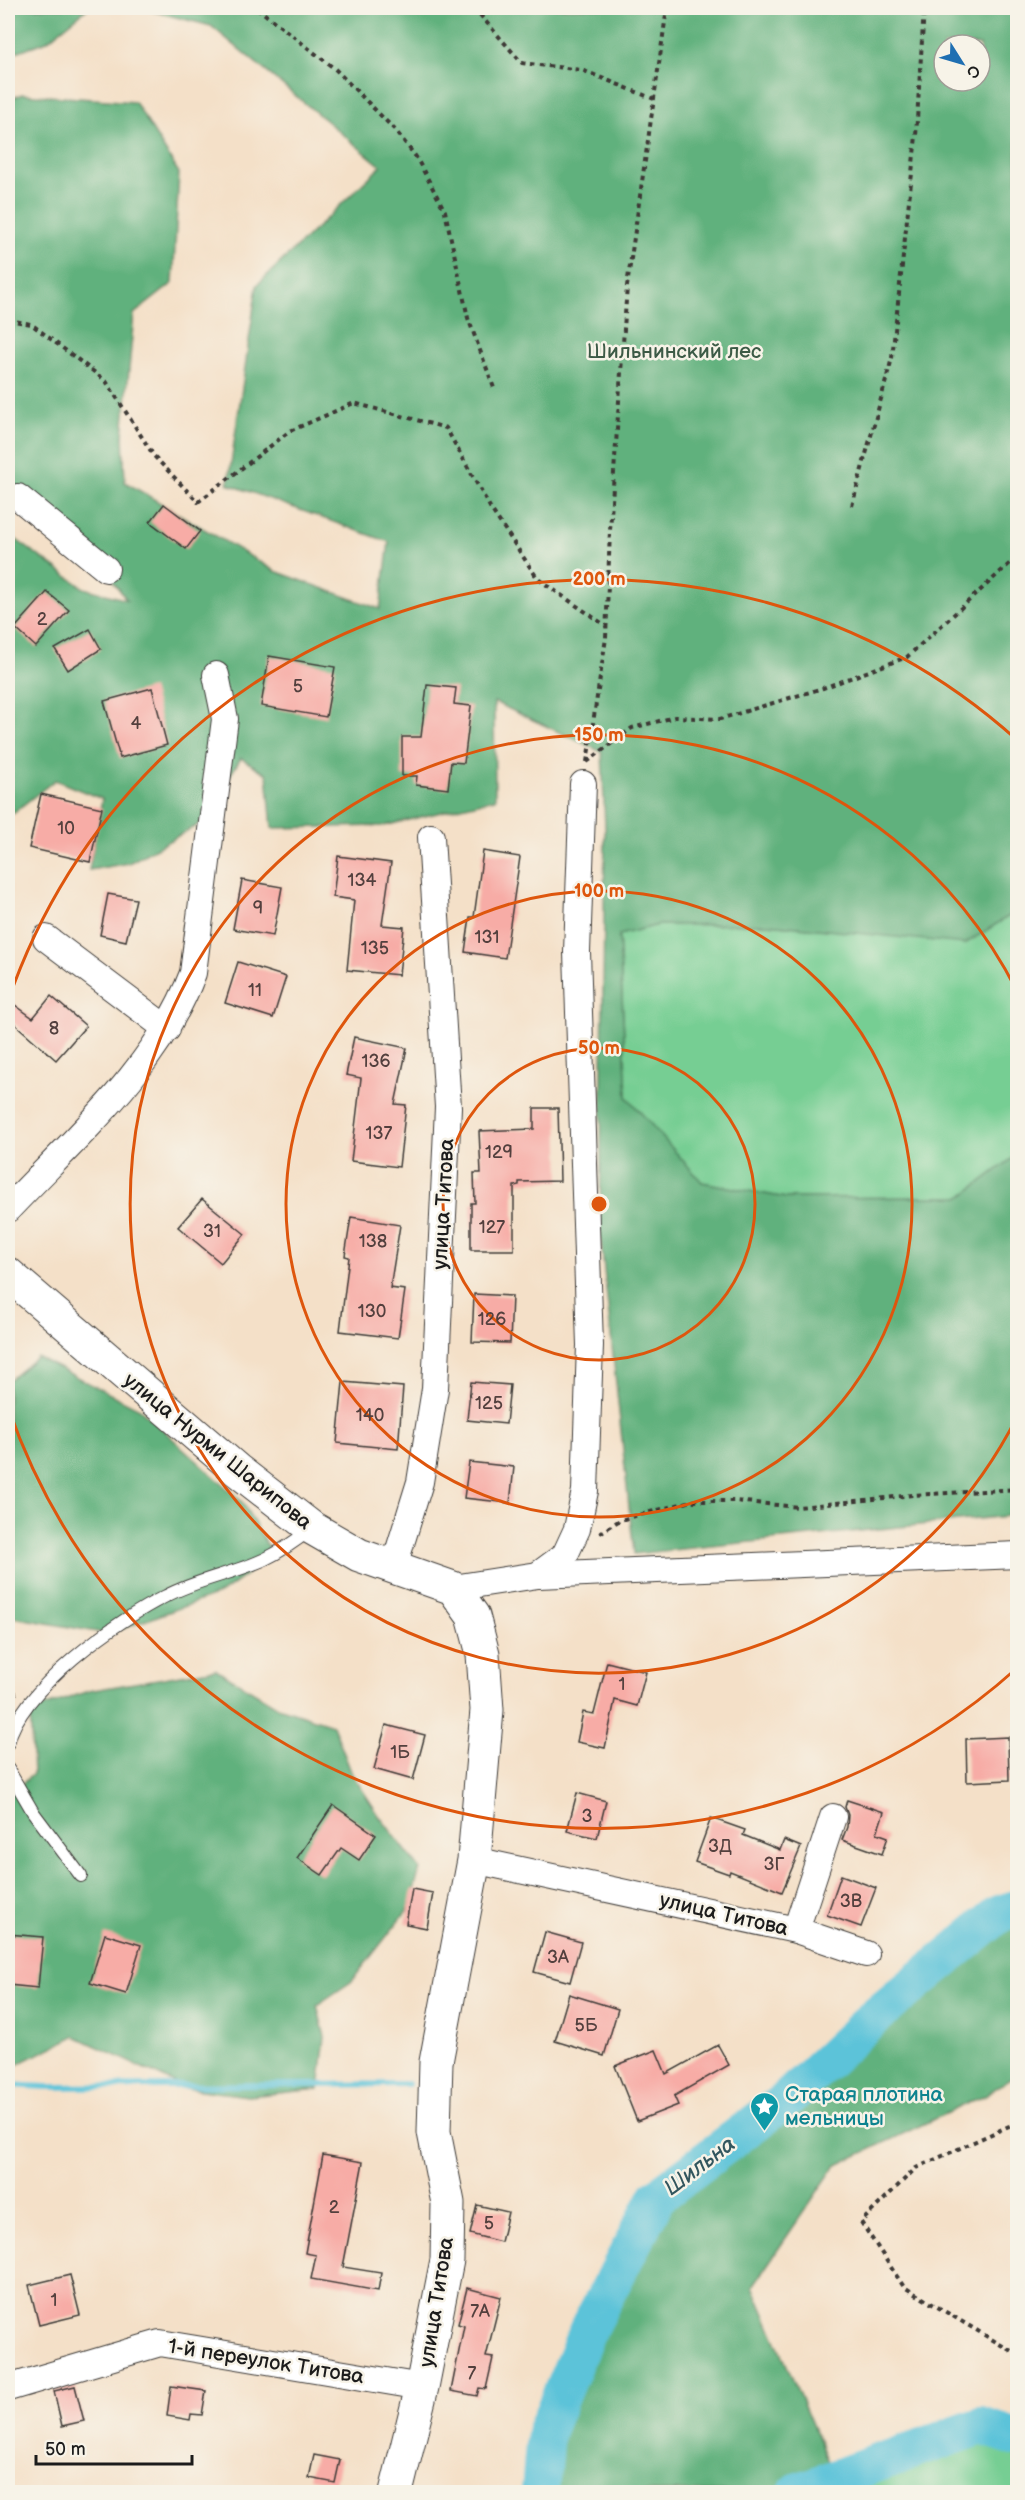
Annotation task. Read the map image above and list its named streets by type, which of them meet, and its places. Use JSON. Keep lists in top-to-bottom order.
{
  "streets": {
    "street": ["улица Титова", "улица Нурми Шарипова", "1-й переулок Титова"]
  },
  "crossings": [
    ["улица Титова", "улица Нурми Шарипова"],
    ["улица Титова", "1-й переулок Титова"]
  ],
  "water": ["Шильна"],
  "parks": ["Шильнинский лес"],
  "places": {
    "place": ["Старая плотина мельницы"]
  },
  "house_numbers": [
    "2",
    "5",
    "4",
    "10",
    "134",
    "9",
    "131",
    "135",
    "11",
    "8",
    "136",
    "137",
    "129",
    "127",
    "31",
    "138",
    "130",
    "126",
    "125",
    "140",
    "1",
    "1Б",
    "3",
    "3Д",
    "3Г",
    "3В",
    "3А",
    "5Б",
    "2",
    "5",
    "1",
    "7А",
    "7"
  ],
  "scale_bar": "50 m",
  "north": "bottom right",
  "rings": [
    "200 m",
    "150 m",
    "100 m",
    "50 m"
  ]
}
